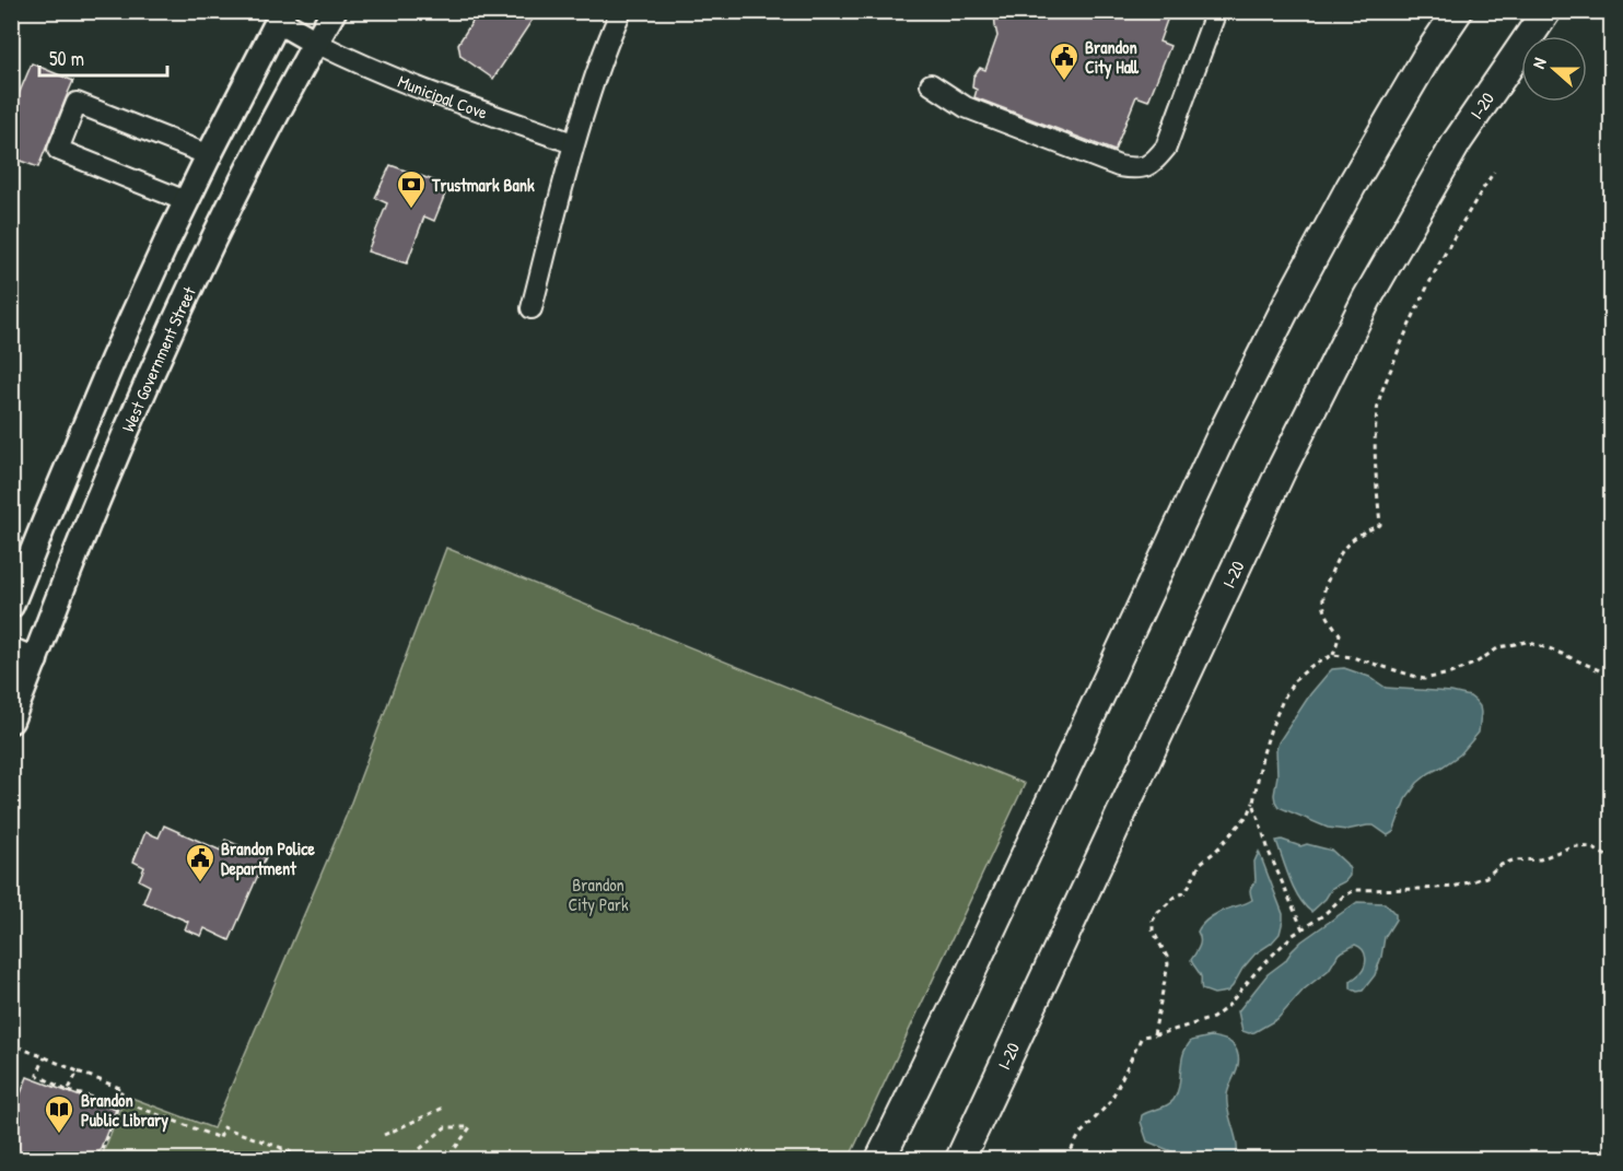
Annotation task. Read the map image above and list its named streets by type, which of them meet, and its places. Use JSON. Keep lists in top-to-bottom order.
{
  "streets": {
    "highway": ["I-20"],
    "main road": ["West Government Street"],
    "street": ["Municipal Cove"]
  },
  "crossings": [
    ["Municipal Cove", "West Government Street"]
  ],
  "parks": ["Brandon City Park"],
  "places": {
    "public building": ["Brandon City Hall", "Brandon Police Department"],
    "bank": ["Trustmark Bank"],
    "library": ["Brandon Public Library"]
  },
  "scale_bar": "50 m",
  "north": "left"
}
